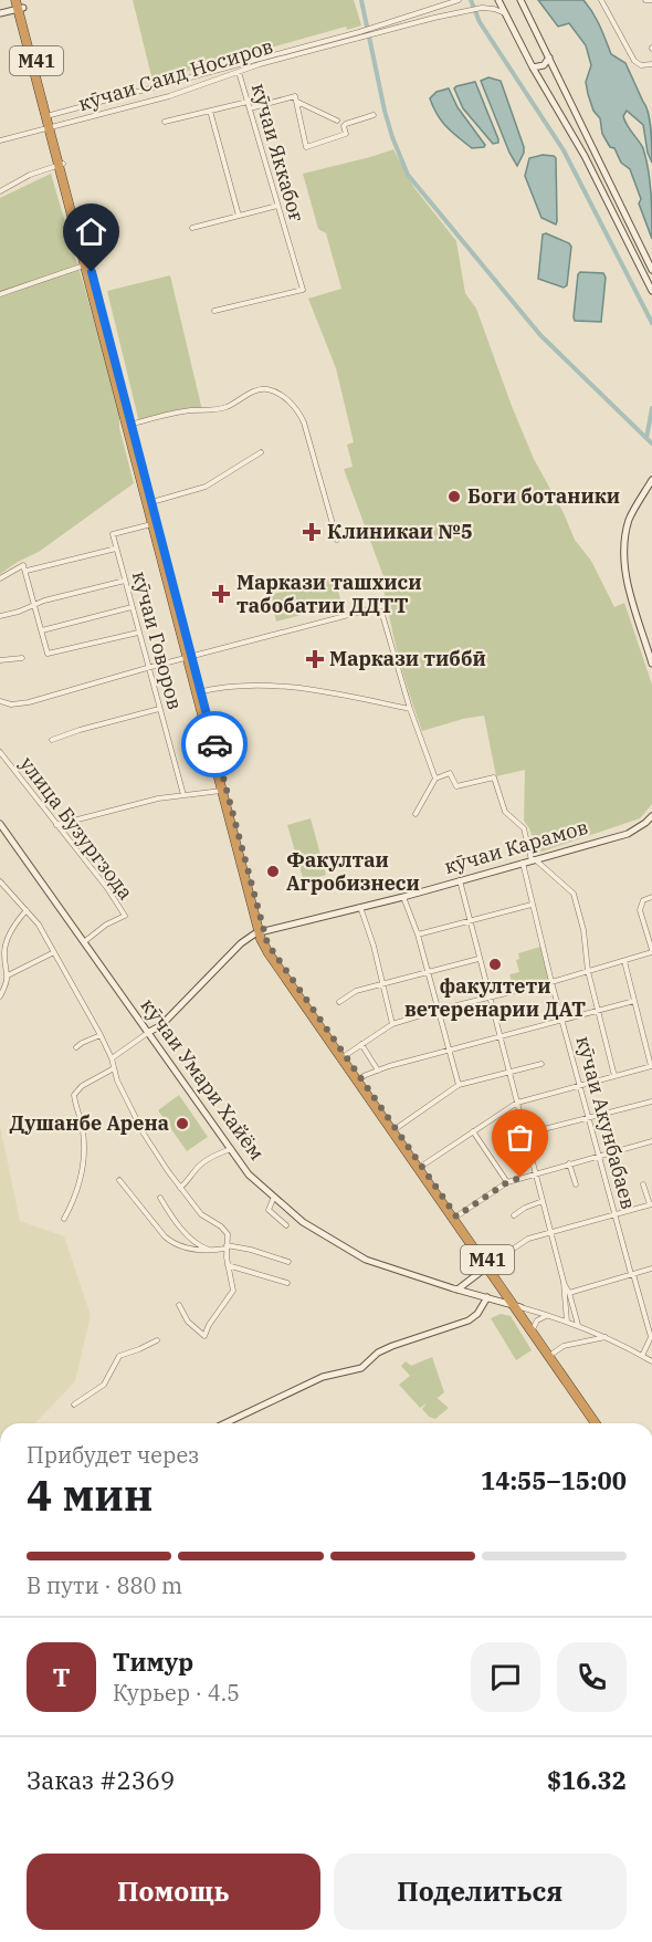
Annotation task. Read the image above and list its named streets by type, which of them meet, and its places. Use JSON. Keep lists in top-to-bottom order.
{
  "streets": {
    "highway": ["M41"],
    "main road": ["кӯчаи Карамов", "кӯчаи Умари Хайём"],
    "street": [
      "кӯчаи Саид Носиров",
      "кӯчаи Яккабоғ",
      "кӯчаи Говоров",
      "улица Бузургзода",
      "кӯчаи Акунбабаев"
    ]
  },
  "crossings": [
    ["M41", "кӯчаи Карамов"],
    ["кӯчаи Саид Носиров", "кӯчаи Яккабоғ"],
    ["улица Бузургзода", "кӯчаи Умари Хайём"],
    ["кӯчаи Карамов", "кӯчаи Умари Хайём"],
    ["кӯчаи Карамов", "кӯчаи Акунбабаев"]
  ],
  "places": {
    "other": [
      "Боги ботаники",
      "Факултаи Агробизнеси",
      "факултети ветеренарии ДАТ",
      "Душанбе Арена"
    ],
    "health": ["Клиникаи №5", "Маркази ташхиси табобатии ДДТТ", "Маркази тиббӣ"]
  },
  "page": {
    "heading": ["4 мин", "Прибудет через", "14:55–15:00"],
    "panel": [
      "Тимур",
      "Курьер · 4.5",
      "Заказ #2369",
      "$16.32"
    ],
    "bar": "В пути · 880 m",
    "round": "Т",
    "buttons": ["Помощь", "Поделиться"]
  }
}
